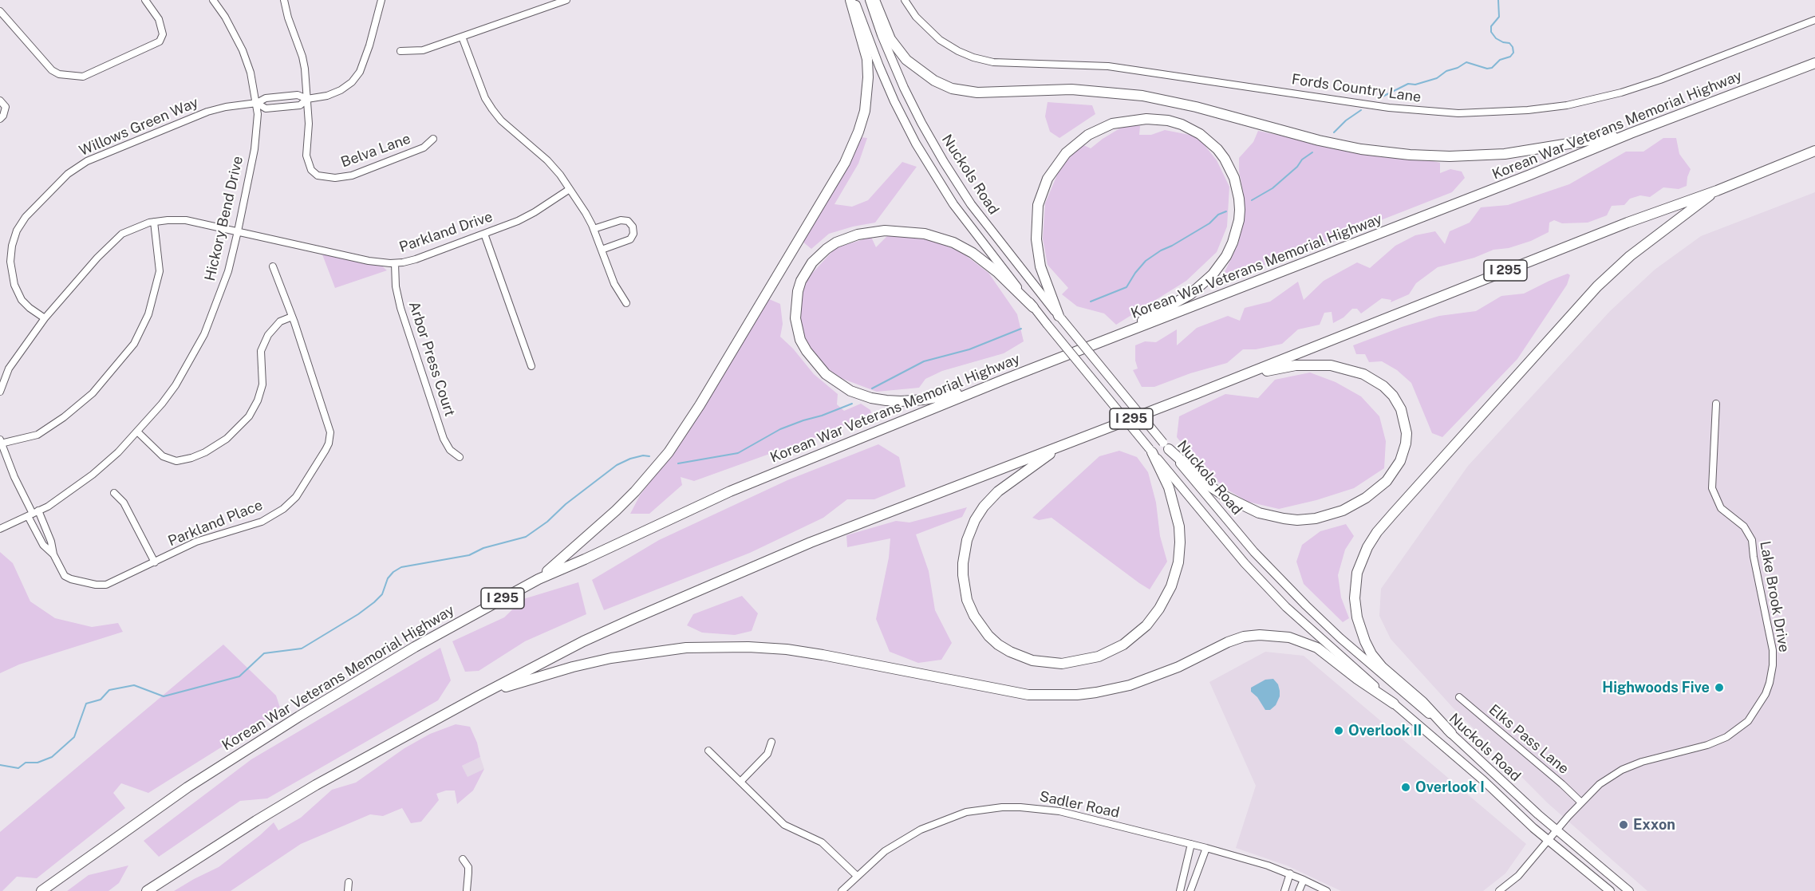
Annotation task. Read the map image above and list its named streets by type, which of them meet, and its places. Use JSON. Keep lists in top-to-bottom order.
{
  "streets": {
    "highway": ["Korean War Veterans Memorial Highway", "I 295"],
    "main road": ["Nuckols Road"],
    "street": [
      "Fords Country Lane",
      "Willows Green Way",
      "Belva Lane",
      "Hickory Bend Drive",
      "Parkland Drive",
      "Arbor Press Court",
      "Parkland Place",
      "Lake Brook Drive",
      "Elks Pass Lane",
      "Sadler Road"
    ]
  },
  "crossings": [
    ["Willows Green Way", "Hickory Bend Drive"],
    ["Willows Green Way", "Parkland Drive"],
    ["Nuckols Road", "Lake Brook Drive"],
    ["Hickory Bend Drive", "Parkland Drive"],
    ["Hickory Bend Drive", "Parkland Place"],
    ["Parkland Drive", "Arbor Press Court"],
    ["Lake Brook Drive", "Elks Pass Lane"]
  ],
  "places": [
    "Highwoods Five",
    "Overlook II",
    "Overlook I",
    "Exxon"
  ]
}
